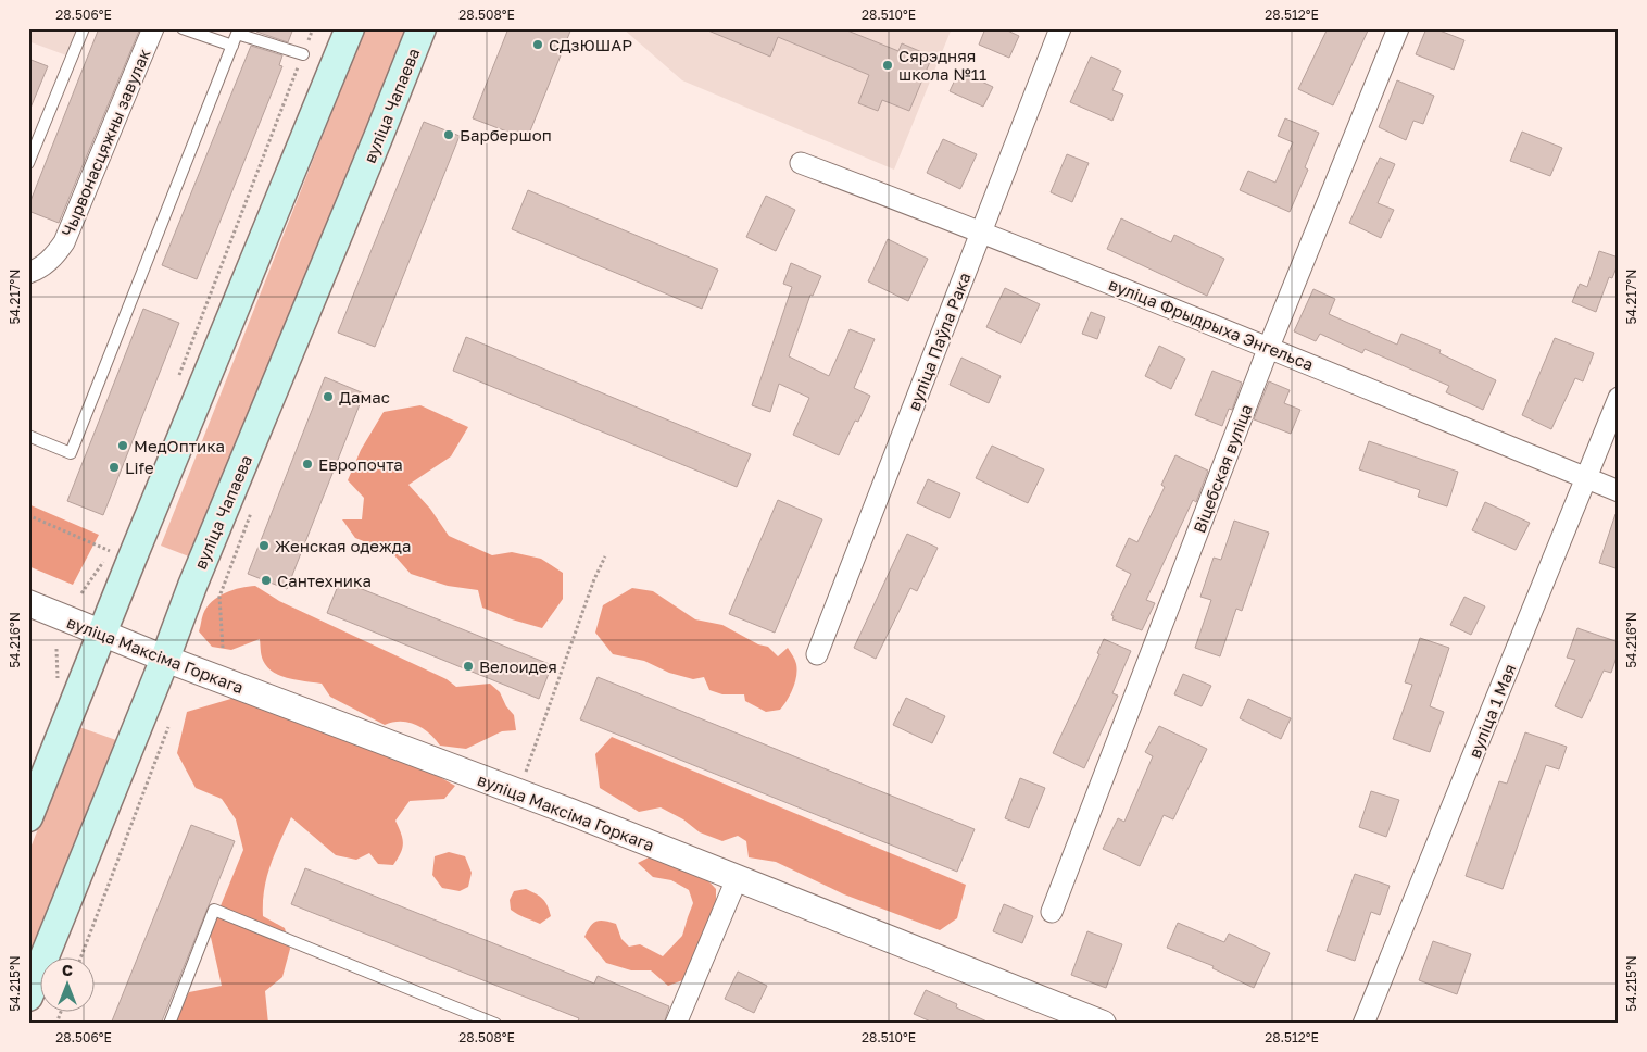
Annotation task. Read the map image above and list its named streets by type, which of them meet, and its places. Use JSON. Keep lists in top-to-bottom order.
{
  "streets": {
    "main road": ["вуліца Чапаева"],
    "street": [
      "Чырвонасцяжны завулак",
      "вуліца Фрыдрыха Энгельса",
      "вуліца Паўла Рака",
      "Віцебская вуліца",
      "вуліца Максіма Горкага",
      "вуліца 1 Мая"
    ]
  },
  "crossings": [
    ["вуліца Чапаева", "вуліца Максіма Горкага"],
    ["вуліца Фрыдрыха Энгельса", "вуліца Паўла Рака"],
    ["вуліца Фрыдрыха Энгельса", "Віцебская вуліца"],
    ["вуліца Фрыдрыха Энгельса", "вуліца 1 Мая"]
  ],
  "places": [
    "СДзЮШАР",
    "Сярэдняя школа №11",
    "Барбершоп",
    "Дамас",
    "МедОптика",
    "Европочта",
    "Life",
    "Женская одежда",
    "Сантехника",
    "Велоидея"
  ],
  "north": "top",
  "coordinates": [
    "28.506°E",
    "28.508°E",
    "28.510°E",
    "28.512°E",
    "54.217°N",
    "54.216°N",
    "54.215°N"
  ]
}
